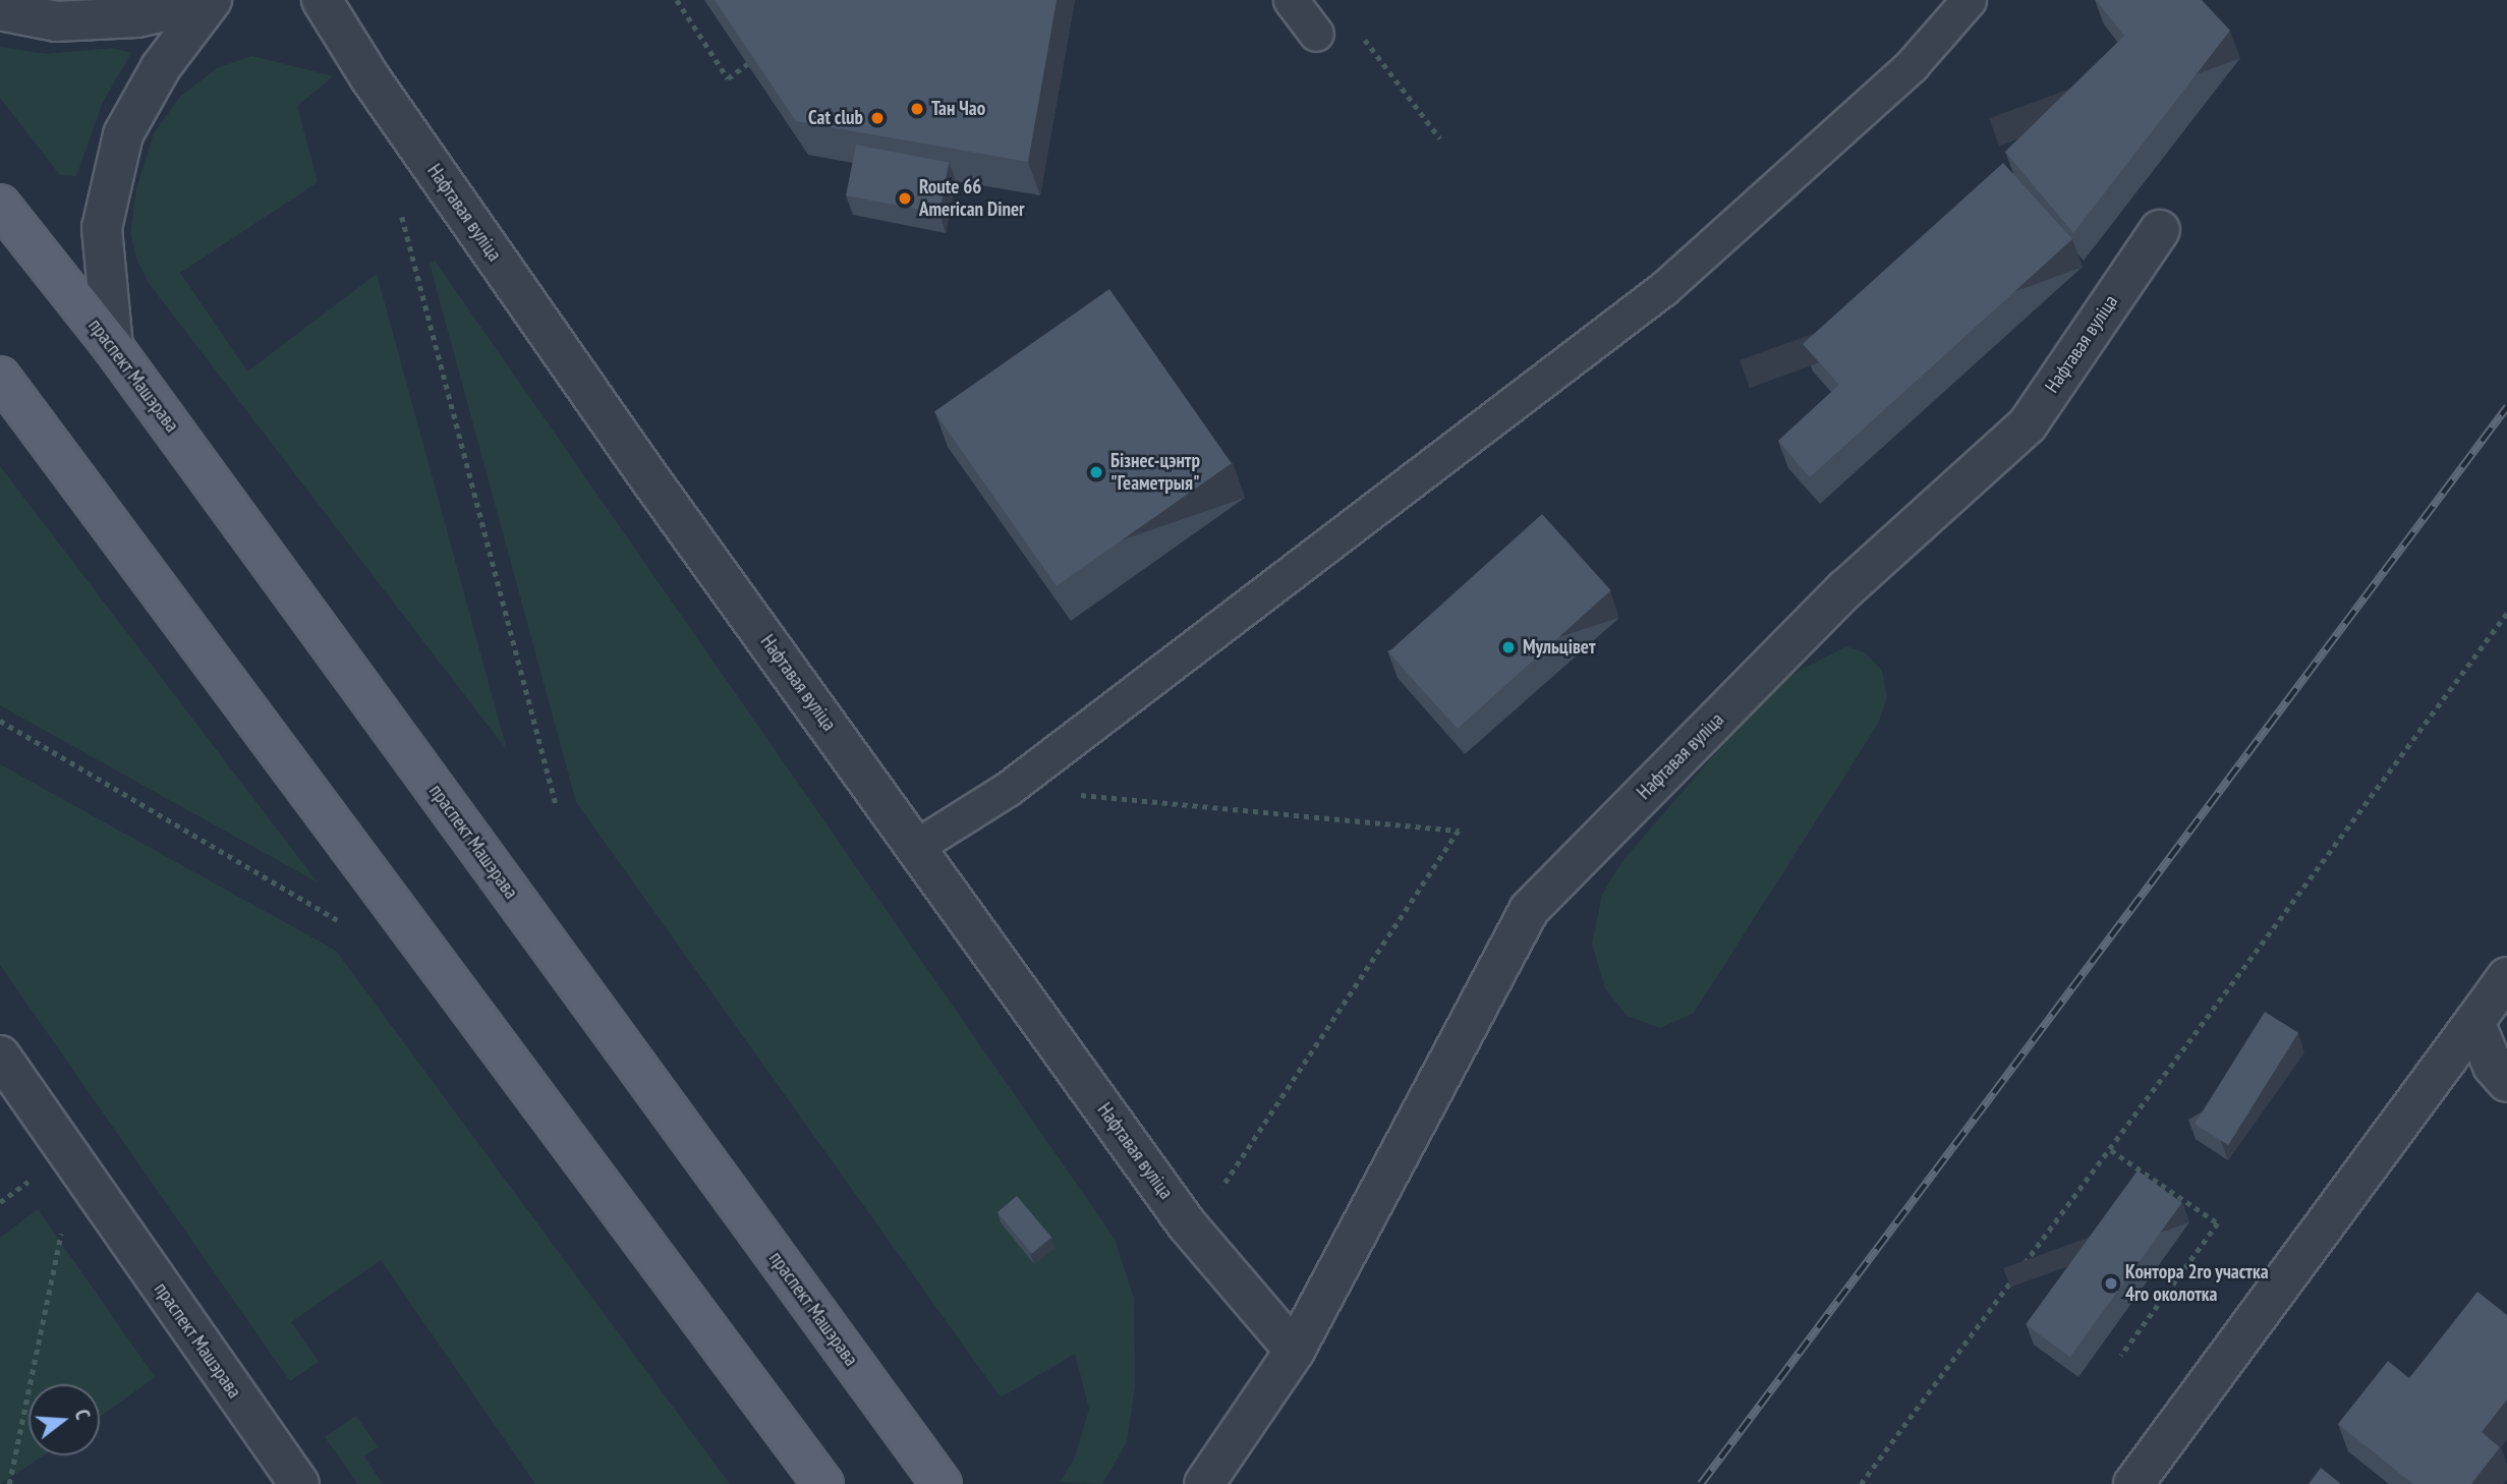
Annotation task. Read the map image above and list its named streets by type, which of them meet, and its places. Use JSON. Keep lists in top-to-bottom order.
{
  "streets": {
    "main road": ["праспект Машэрава"],
    "street": ["Нафтавая вуліца"]
  },
  "places": [
    "Тан Чао",
    "Cat club",
    "Route 66 American Diner",
    "Бізнес-цэнтр \"Геаметрыя\"",
    "Мульцівет",
    "Контора 2го участка 4го околотка"
  ],
  "north": "right"
}
